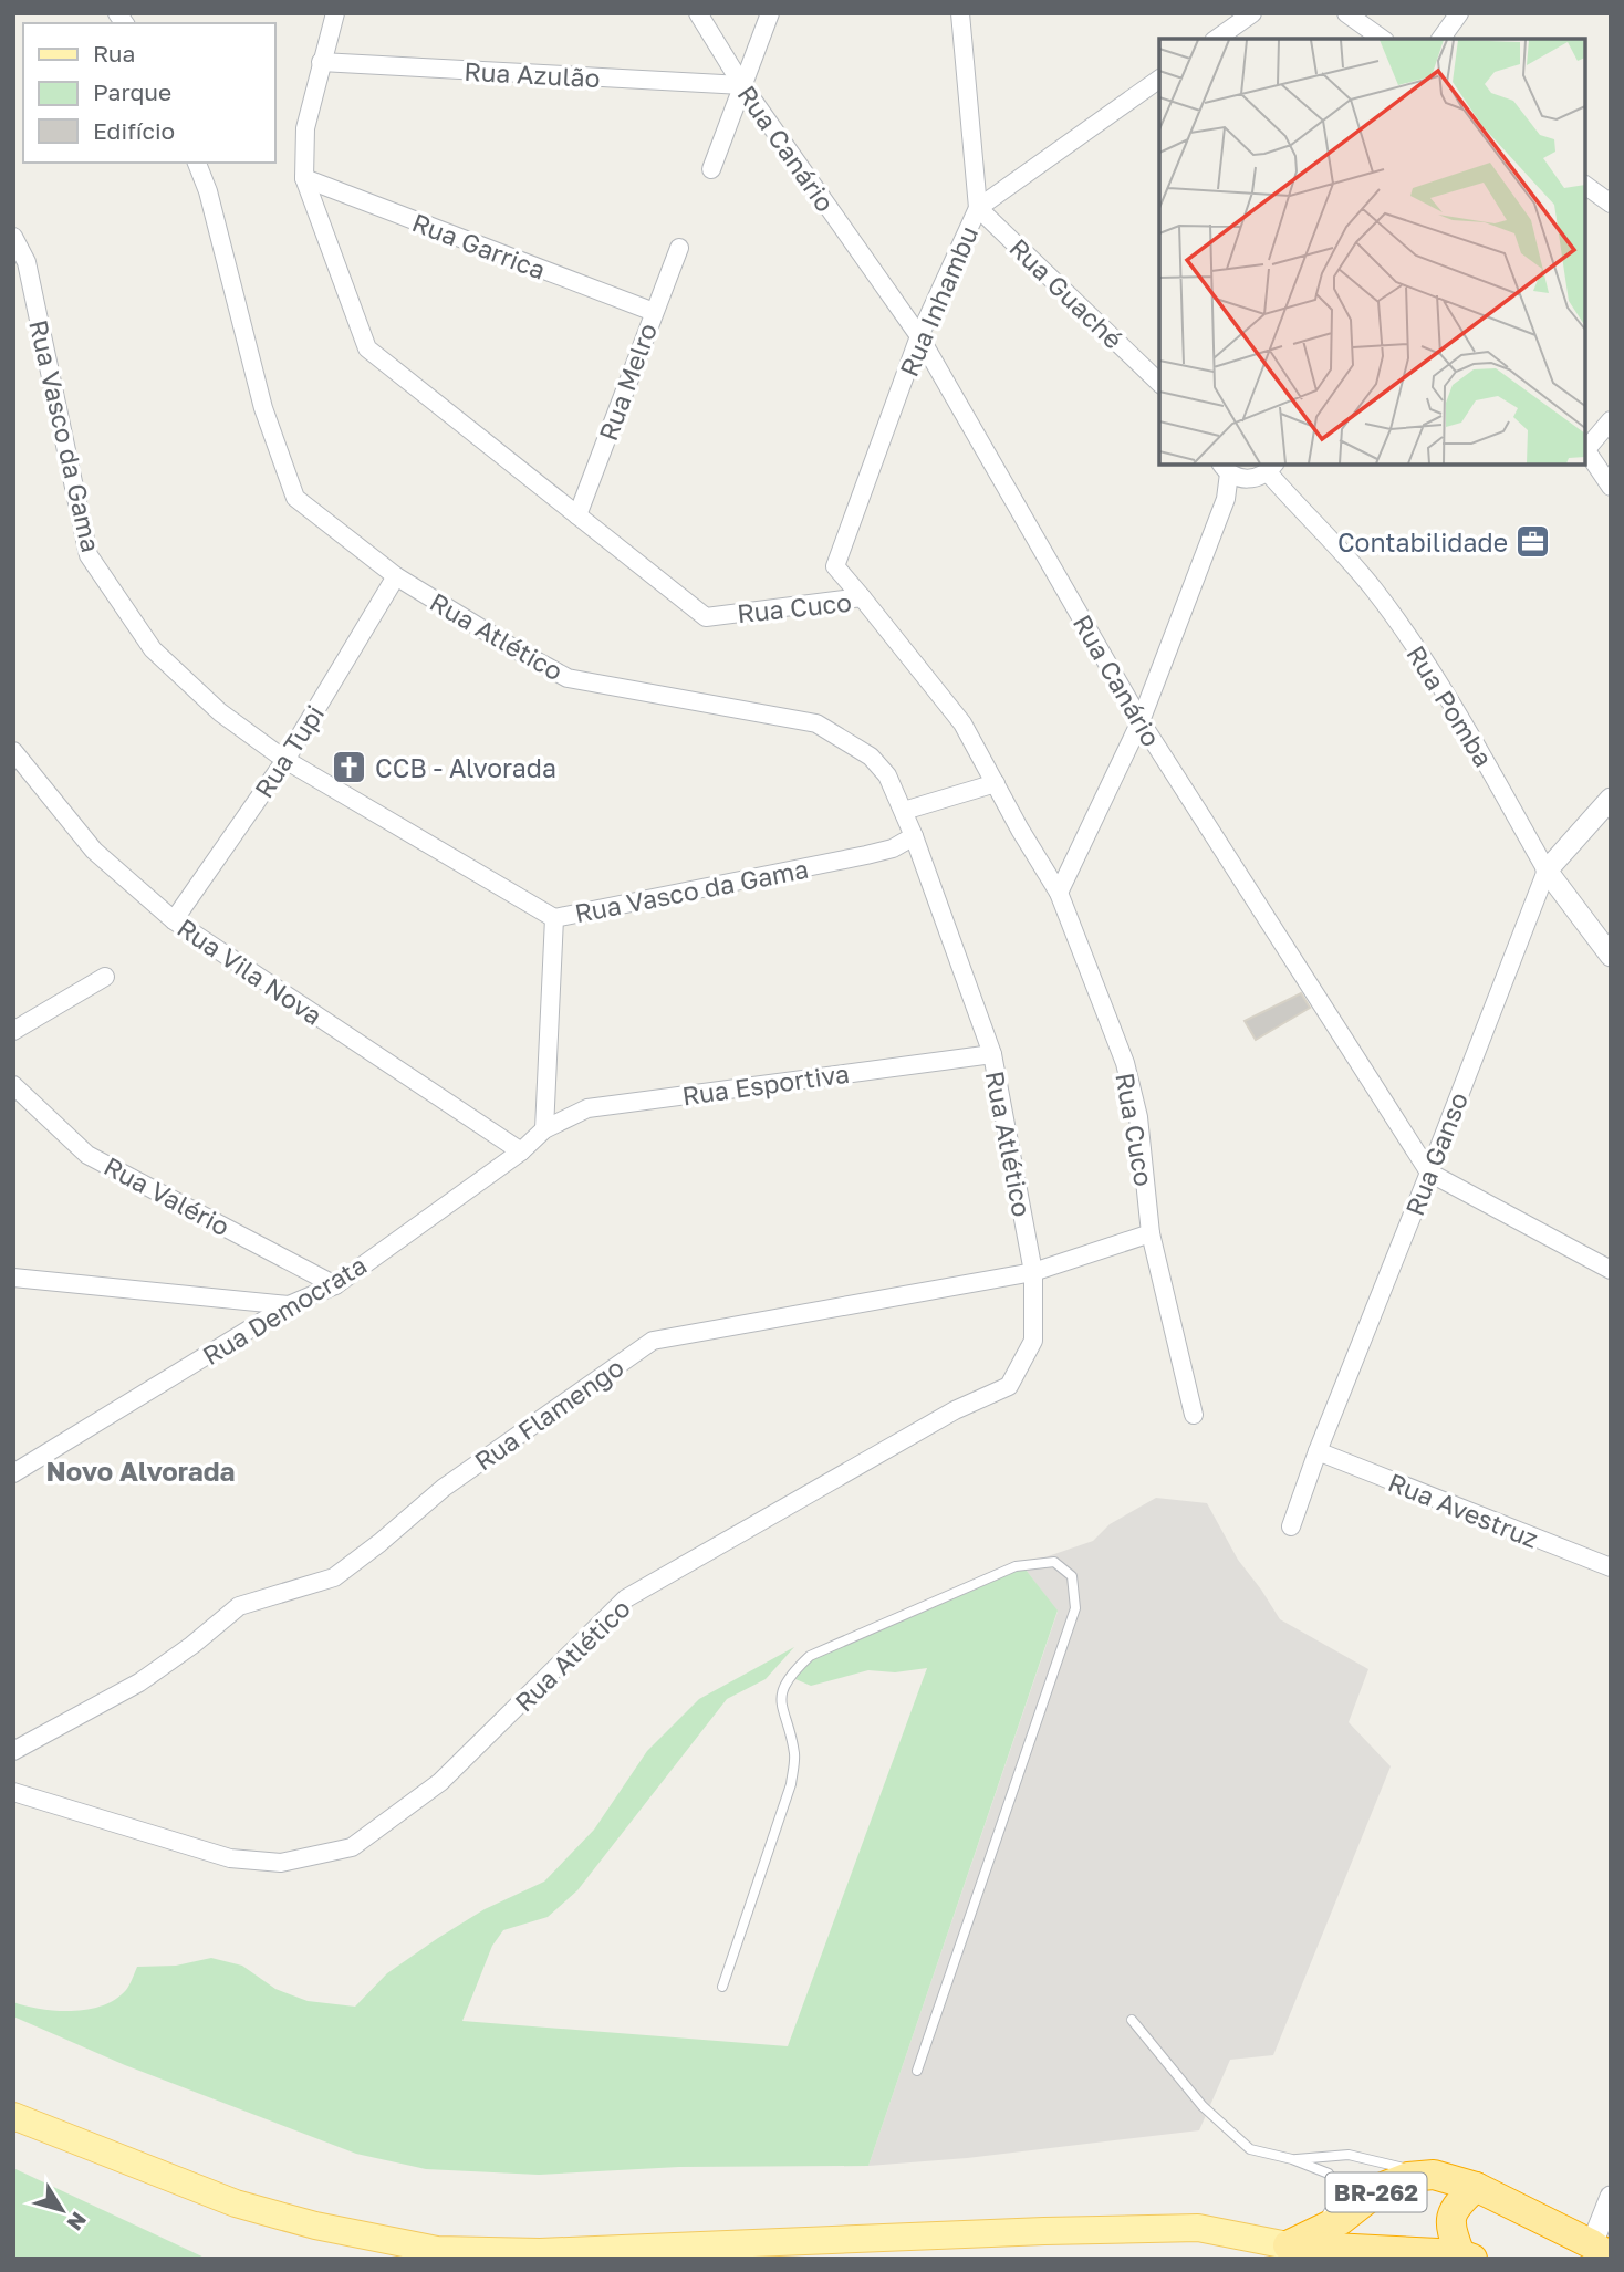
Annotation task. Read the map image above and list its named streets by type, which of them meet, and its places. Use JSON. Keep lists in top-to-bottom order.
{
  "streets": {
    "highway": ["BR-262"],
    "street": [
      "Rua Azulão",
      "Rua Canário",
      "Rua Garrica",
      "Rua Guaché",
      "Rua Inhambu",
      "Rua Melro",
      "Rua Vasco da Gama",
      "Rua Cuco",
      "Rua Atlético",
      "Rua Pomba",
      "Rua Tupi",
      "Rua Vila Nova",
      "Rua Esportiva",
      "Rua Ganso",
      "Rua Valério",
      "Rua Democrata",
      "Rua Flamengo",
      "Rua Avestruz"
    ]
  },
  "crossings": [
    ["Rua Azulão", "Rua Canário"],
    ["Rua Azulão", "Rua Cuco"],
    ["Rua Canário", "Rua Inhambu"],
    ["Rua Canário", "Rua Ganso"],
    ["Rua Garrica", "Rua Melro"],
    ["Rua Garrica", "Rua Cuco"],
    ["Rua Guaché", "Rua Inhambu"],
    ["Rua Inhambu", "Rua Cuco"],
    ["Rua Melro", "Rua Cuco"],
    ["Rua Vasco da Gama", "Rua Atlético"],
    ["Rua Vasco da Gama", "Rua Tupi"],
    ["Rua Cuco", "Rua Flamengo"],
    ["Rua Atlético", "Rua Tupi"],
    ["Rua Atlético", "Rua Esportiva"],
    ["Rua Atlético", "Rua Flamengo"],
    ["Rua Pomba", "Rua Ganso"],
    ["Rua Tupi", "Rua Vila Nova"],
    ["Rua Vila Nova", "Rua Democrata"],
    ["Rua Esportiva", "Rua Democrata"],
    ["Rua Ganso", "Rua Avestruz"],
    ["Rua Valério", "Rua Democrata"]
  ],
  "districts": ["Novo Alvorada"],
  "places": {
    "office": ["Contabilidade"],
    "church": ["CCB - Alvorada"]
  },
  "legend": ["Rua", "Parque", "Edifício"],
  "north": "bottom right"
}
